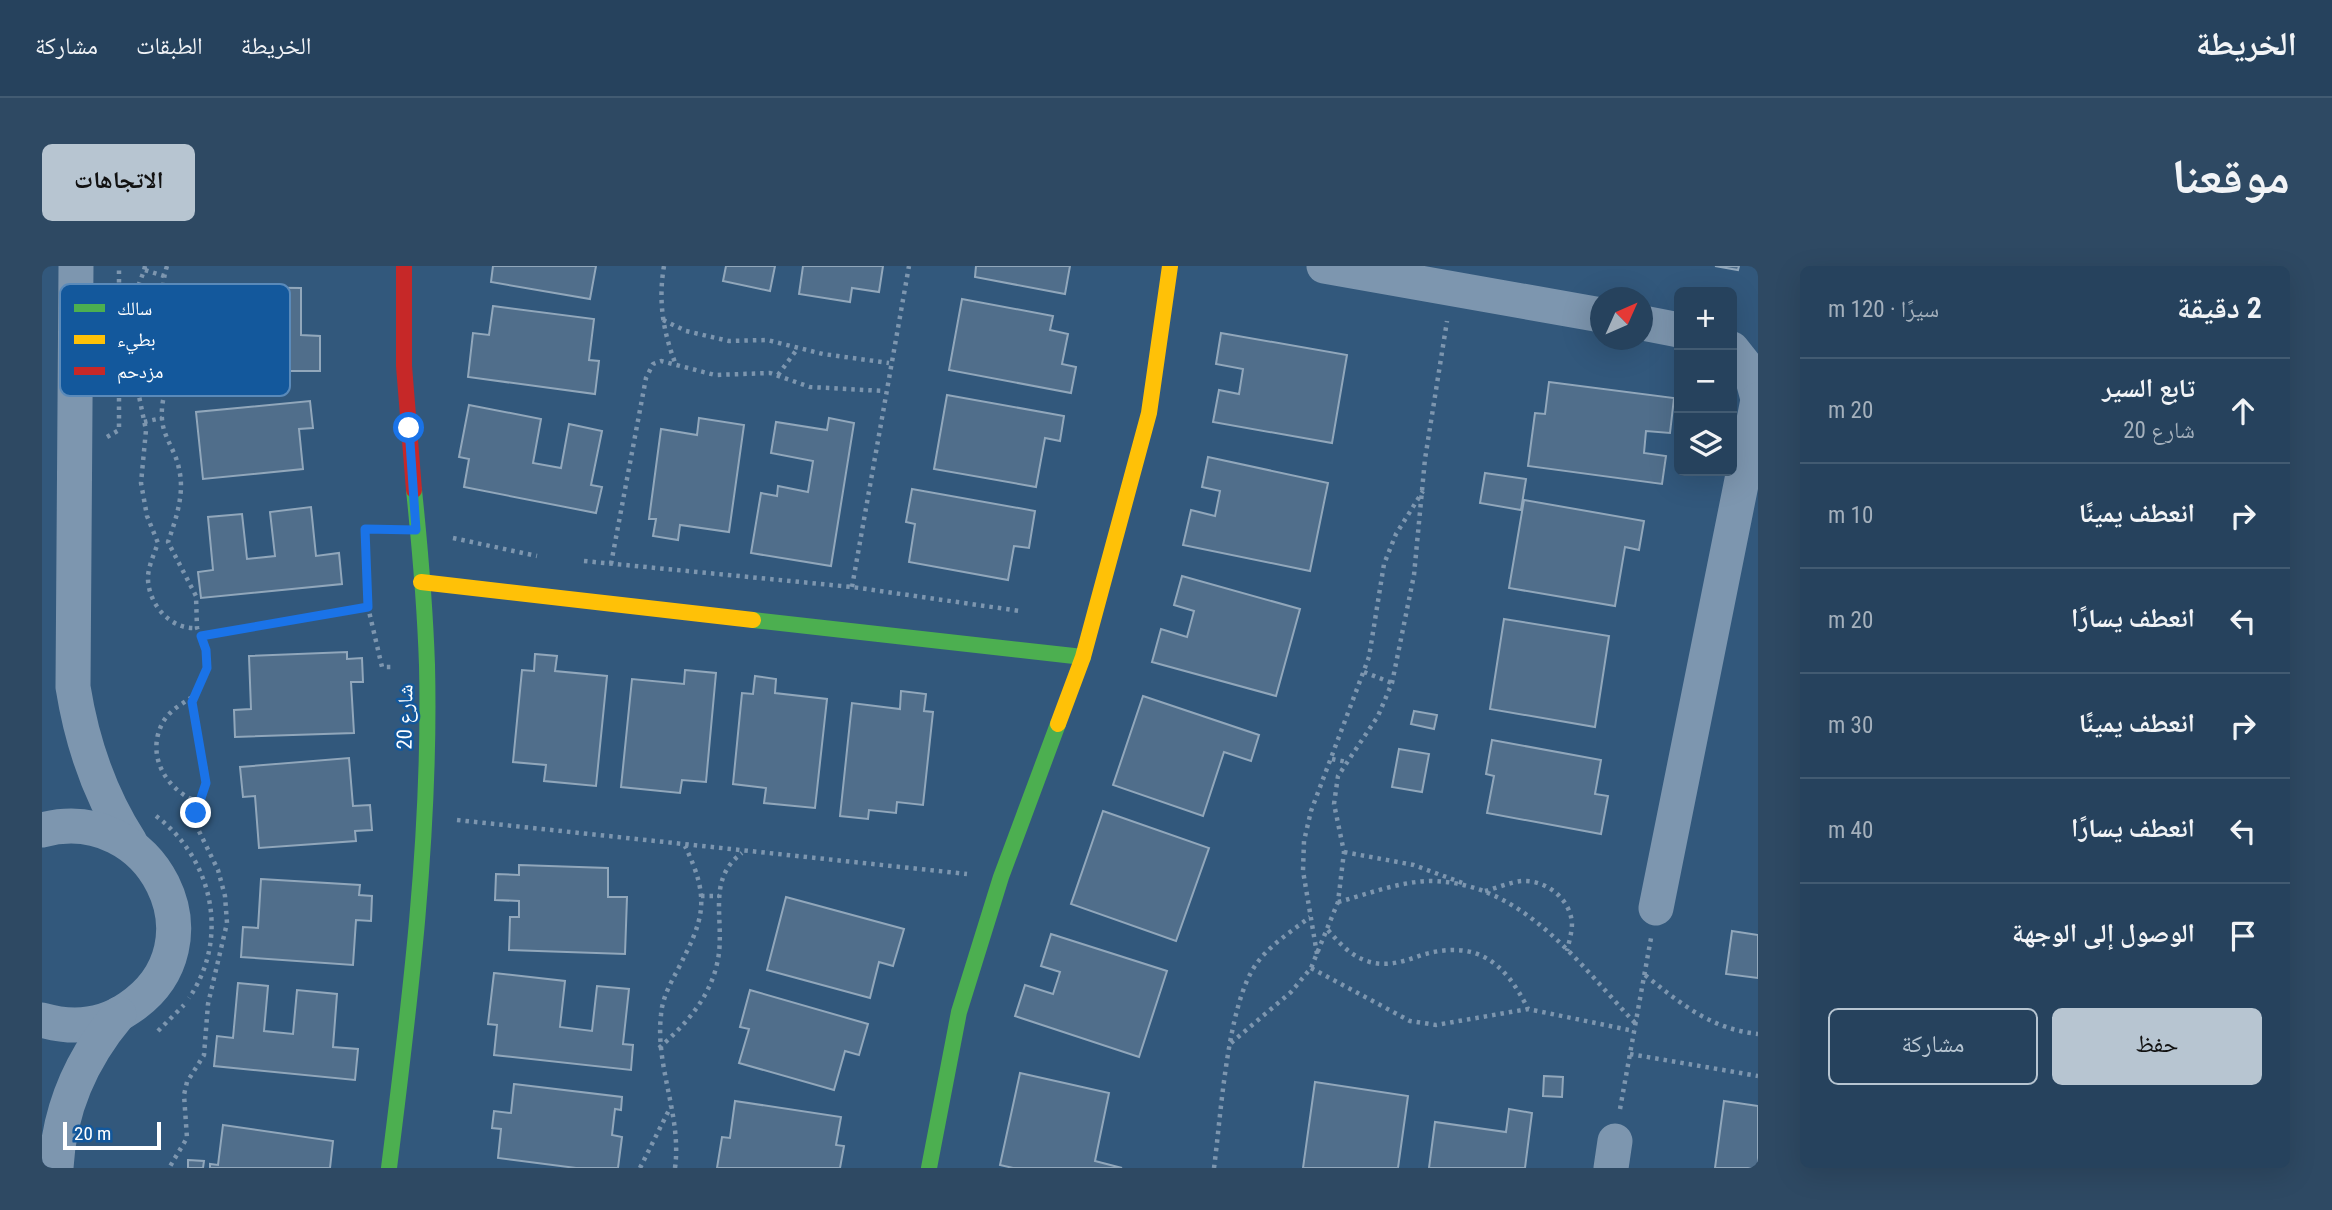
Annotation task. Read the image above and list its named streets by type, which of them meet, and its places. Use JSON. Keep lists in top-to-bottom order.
{
  "streets": {
    "street": ["شارع 20"]
  },
  "legend": ["سالك", "بطيء", "مزدحم"],
  "scale_bar": "20 m",
  "north": "top right",
  "page": {
    "header": "الخريطة",
    "nav": ["الخريطة", "الطبقات", "مشاركة"],
    "title": "موقعنا",
    "buttons": [
      "الاتجاهات",
      ["حفظ", "مشاركة"]
    ],
    "heading": ["2 دقيقة", "سيرًا · 120 m"],
    "map_buttons": ["+", "−"],
    "list": [
      ["تابع السير", "شارع 20", "20 m"],
      ["انعطف يمينًا", "10 m"],
      ["انعطف يسارًا", "20 m"],
      ["انعطف يمينًا", "30 m"],
      ["انعطف يسارًا", "40 m"],
      "الوصول إلى الوجهة"
    ],
    "scale": "20 m"
  }
}
